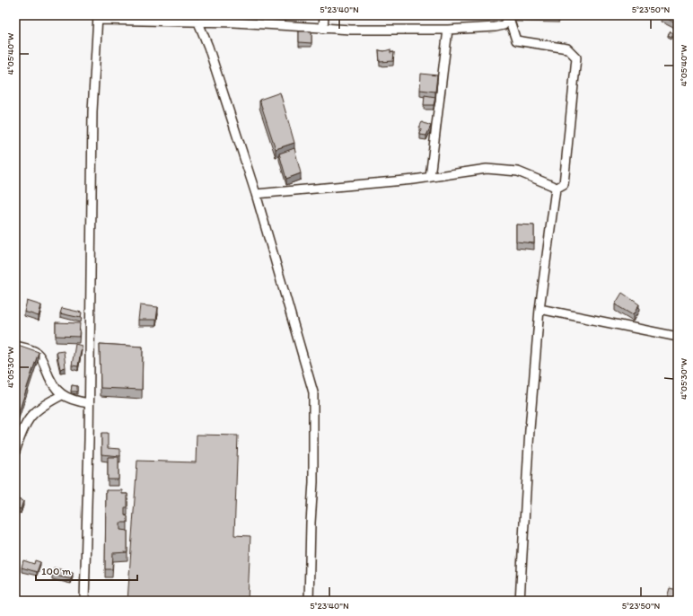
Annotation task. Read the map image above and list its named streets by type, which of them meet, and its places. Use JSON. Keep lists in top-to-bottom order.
{
  "scale_bar": "100 m",
  "coordinates": [
    "5°23'40\"N",
    "5°23'50\"N",
    "4°05'40\"W",
    "4°05'30\"W"
  ]
}
